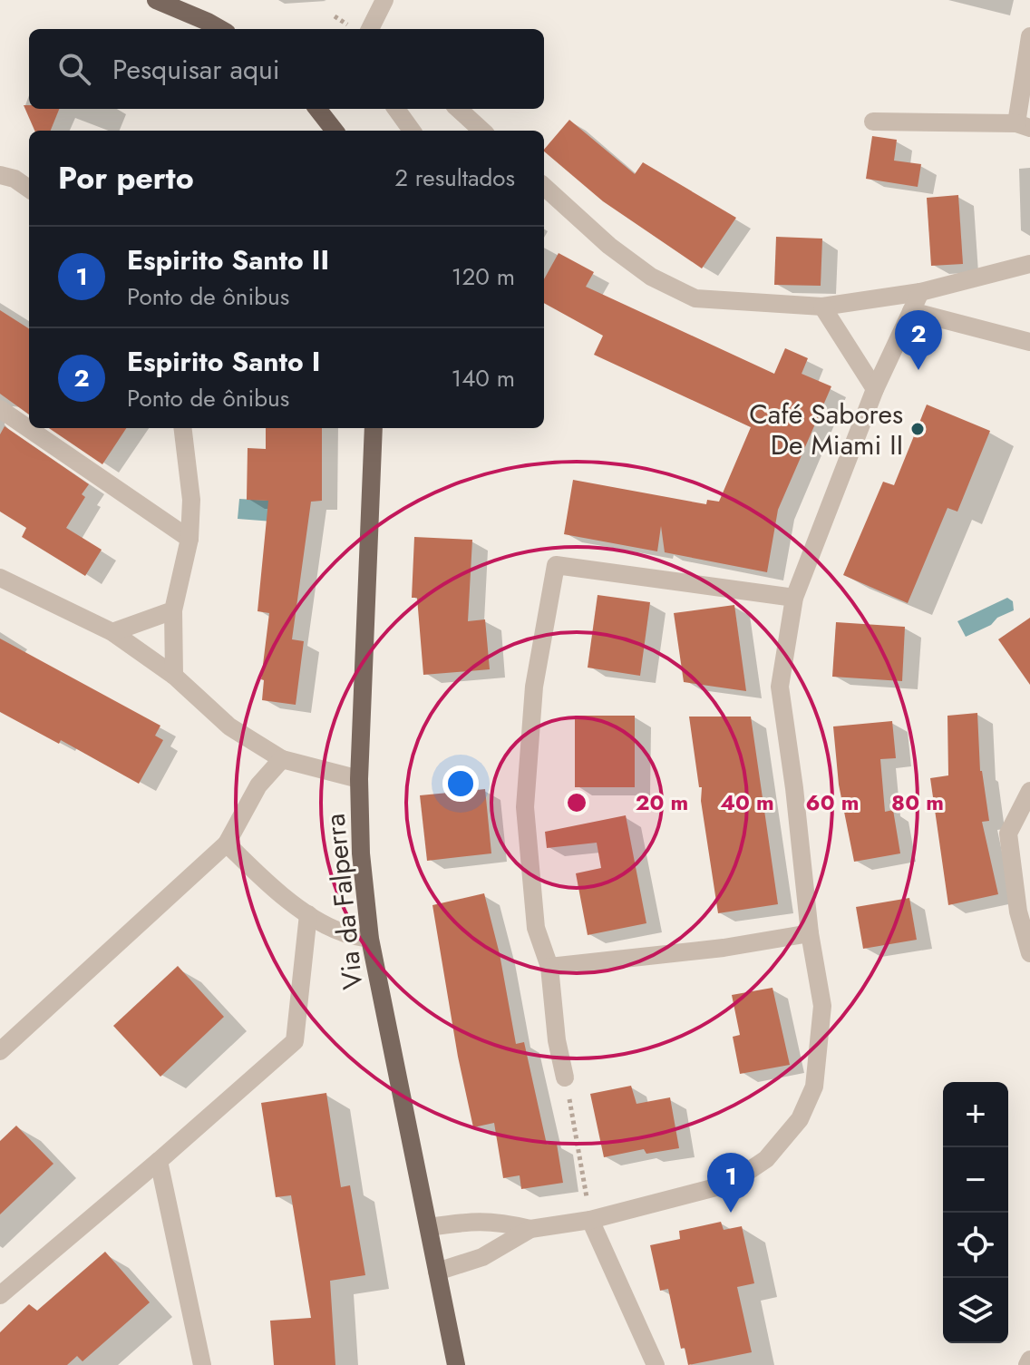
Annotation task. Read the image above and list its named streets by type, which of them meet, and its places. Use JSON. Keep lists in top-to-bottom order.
{
  "streets": {
    "main road": ["Via da Falperra"]
  },
  "places": ["Café Sabores De Miami II"],
  "page": {
    "search": "Pesquisar aqui",
    "heading": ["Por perto", "2 resultados"],
    "list": [
      {
        "mark": "1",
        "name": "Espirito Santo II",
        "note": "Ponto de ônibus",
        "value": "120 m"
      },
      {
        "mark": "2",
        "name": "Espirito Santo I",
        "note": "Ponto de ônibus",
        "value": "140 m"
      }
    ],
    "pins": ["2", "1"],
    "map_buttons": ["+", "−"]
  },
  "rings": [
    "20 m",
    "40 m",
    "60 m",
    "80 m"
  ]
}
